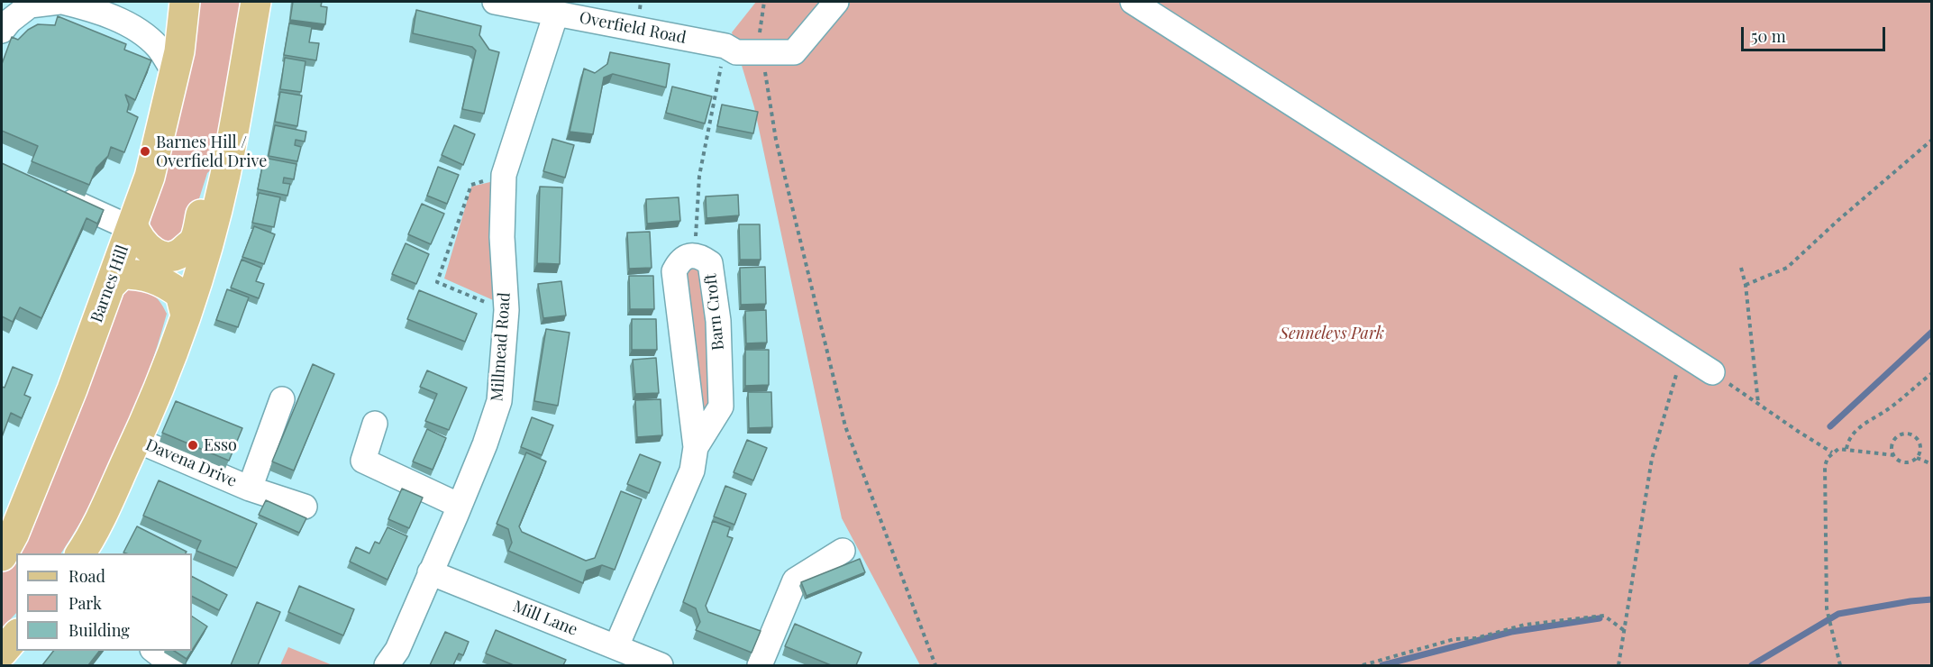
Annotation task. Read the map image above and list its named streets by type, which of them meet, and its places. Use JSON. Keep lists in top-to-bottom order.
{
  "streets": {
    "main road": ["Barnes Hill"],
    "street": [
      "Overfield Road",
      "Barn Croft",
      "Millmead Road",
      "Davena Drive",
      "Mill Lane"
    ]
  },
  "crossings": [
    ["Overfield Road", "Millmead Road"],
    ["Barn Croft", "Mill Lane"],
    ["Millmead Road", "Mill Lane"]
  ],
  "parks": ["Senneleys Park"],
  "places": ["Barnes Hill / Overfield Drive", "Esso"],
  "legend": ["Road", "Park", "Building"],
  "scale_bar": "50 m"
}
